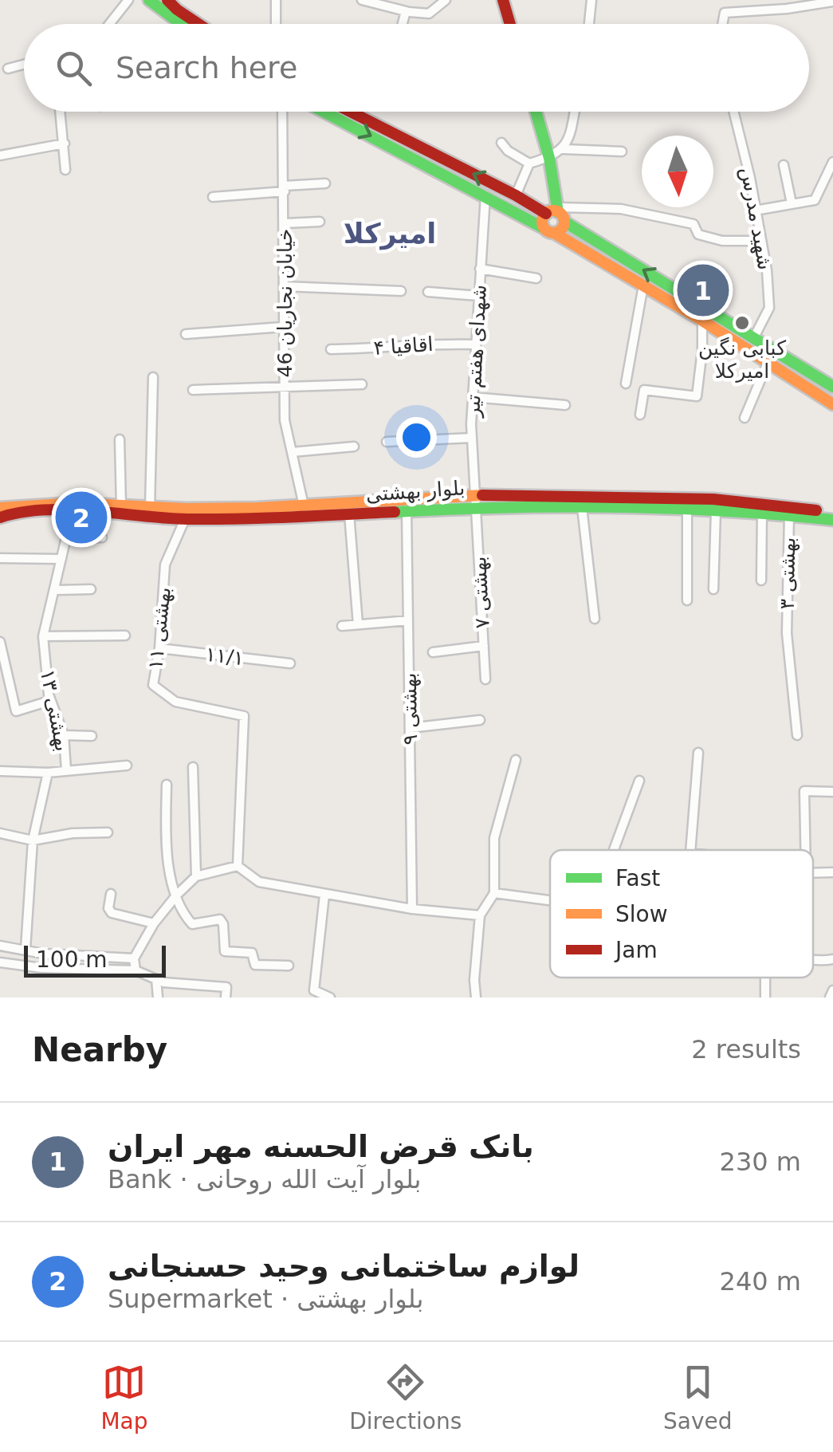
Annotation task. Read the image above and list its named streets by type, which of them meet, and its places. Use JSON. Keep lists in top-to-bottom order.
{
  "streets": {
    "main road": ["بلوار بهشتی"],
    "street": [
      "شهید مدرس",
      "خیابان نجاریان 46",
      "اقاقیا ۴",
      "شهدای هفتم تیر",
      "بهشتی ۳",
      "بهشتی ۷",
      "بهشتی ۱۱",
      "۱۱/۱",
      "بهشتی ۹",
      "بهشتی ۱۳"
    ]
  },
  "crossings": [
    ["خیابان نجاریان 46", "بلوار بهشتی"],
    ["اقاقیا ۴", "شهدای هفتم تیر"],
    ["شهدای هفتم تیر", "بلوار بهشتی"],
    ["شهدای هفتم تیر", "بهشتی ۷"],
    ["بلوار بهشتی", "بهشتی ۳"],
    ["بلوار بهشتی", "بهشتی ۷"],
    ["بلوار بهشتی", "بهشتی ۱۱"],
    ["بلوار بهشتی", "بهشتی ۹"],
    ["بلوار بهشتی", "بهشتی ۱۳"],
    ["بهشتی ۱۱", "۱۱/۱"]
  ],
  "districts": ["امیرکلا"],
  "places": ["کبابی نگین امیرکلا"],
  "legend": ["Fast", "Slow", "Jam"],
  "scale_bar": "100 m",
  "north": "bottom",
  "page": {
    "search": "Search here",
    "pins": ["1", "2"],
    "scale": "100 m",
    "heading": ["Nearby", "2 results"],
    "list": [
      {
        "mark": "1",
        "name": "بانک قرض الحسنه مهر ایران",
        "note": "Bank · بلوار آیت الله روحانی",
        "value": "230 m"
      },
      {
        "mark": "2",
        "name": "لوازم ساختمانی وحید حسنجانی",
        "note": "Supermarket · بلوار بهشتی",
        "value": "240 m"
      }
    ],
    "nav": ["Map", "Directions", "Saved"]
  }
}
